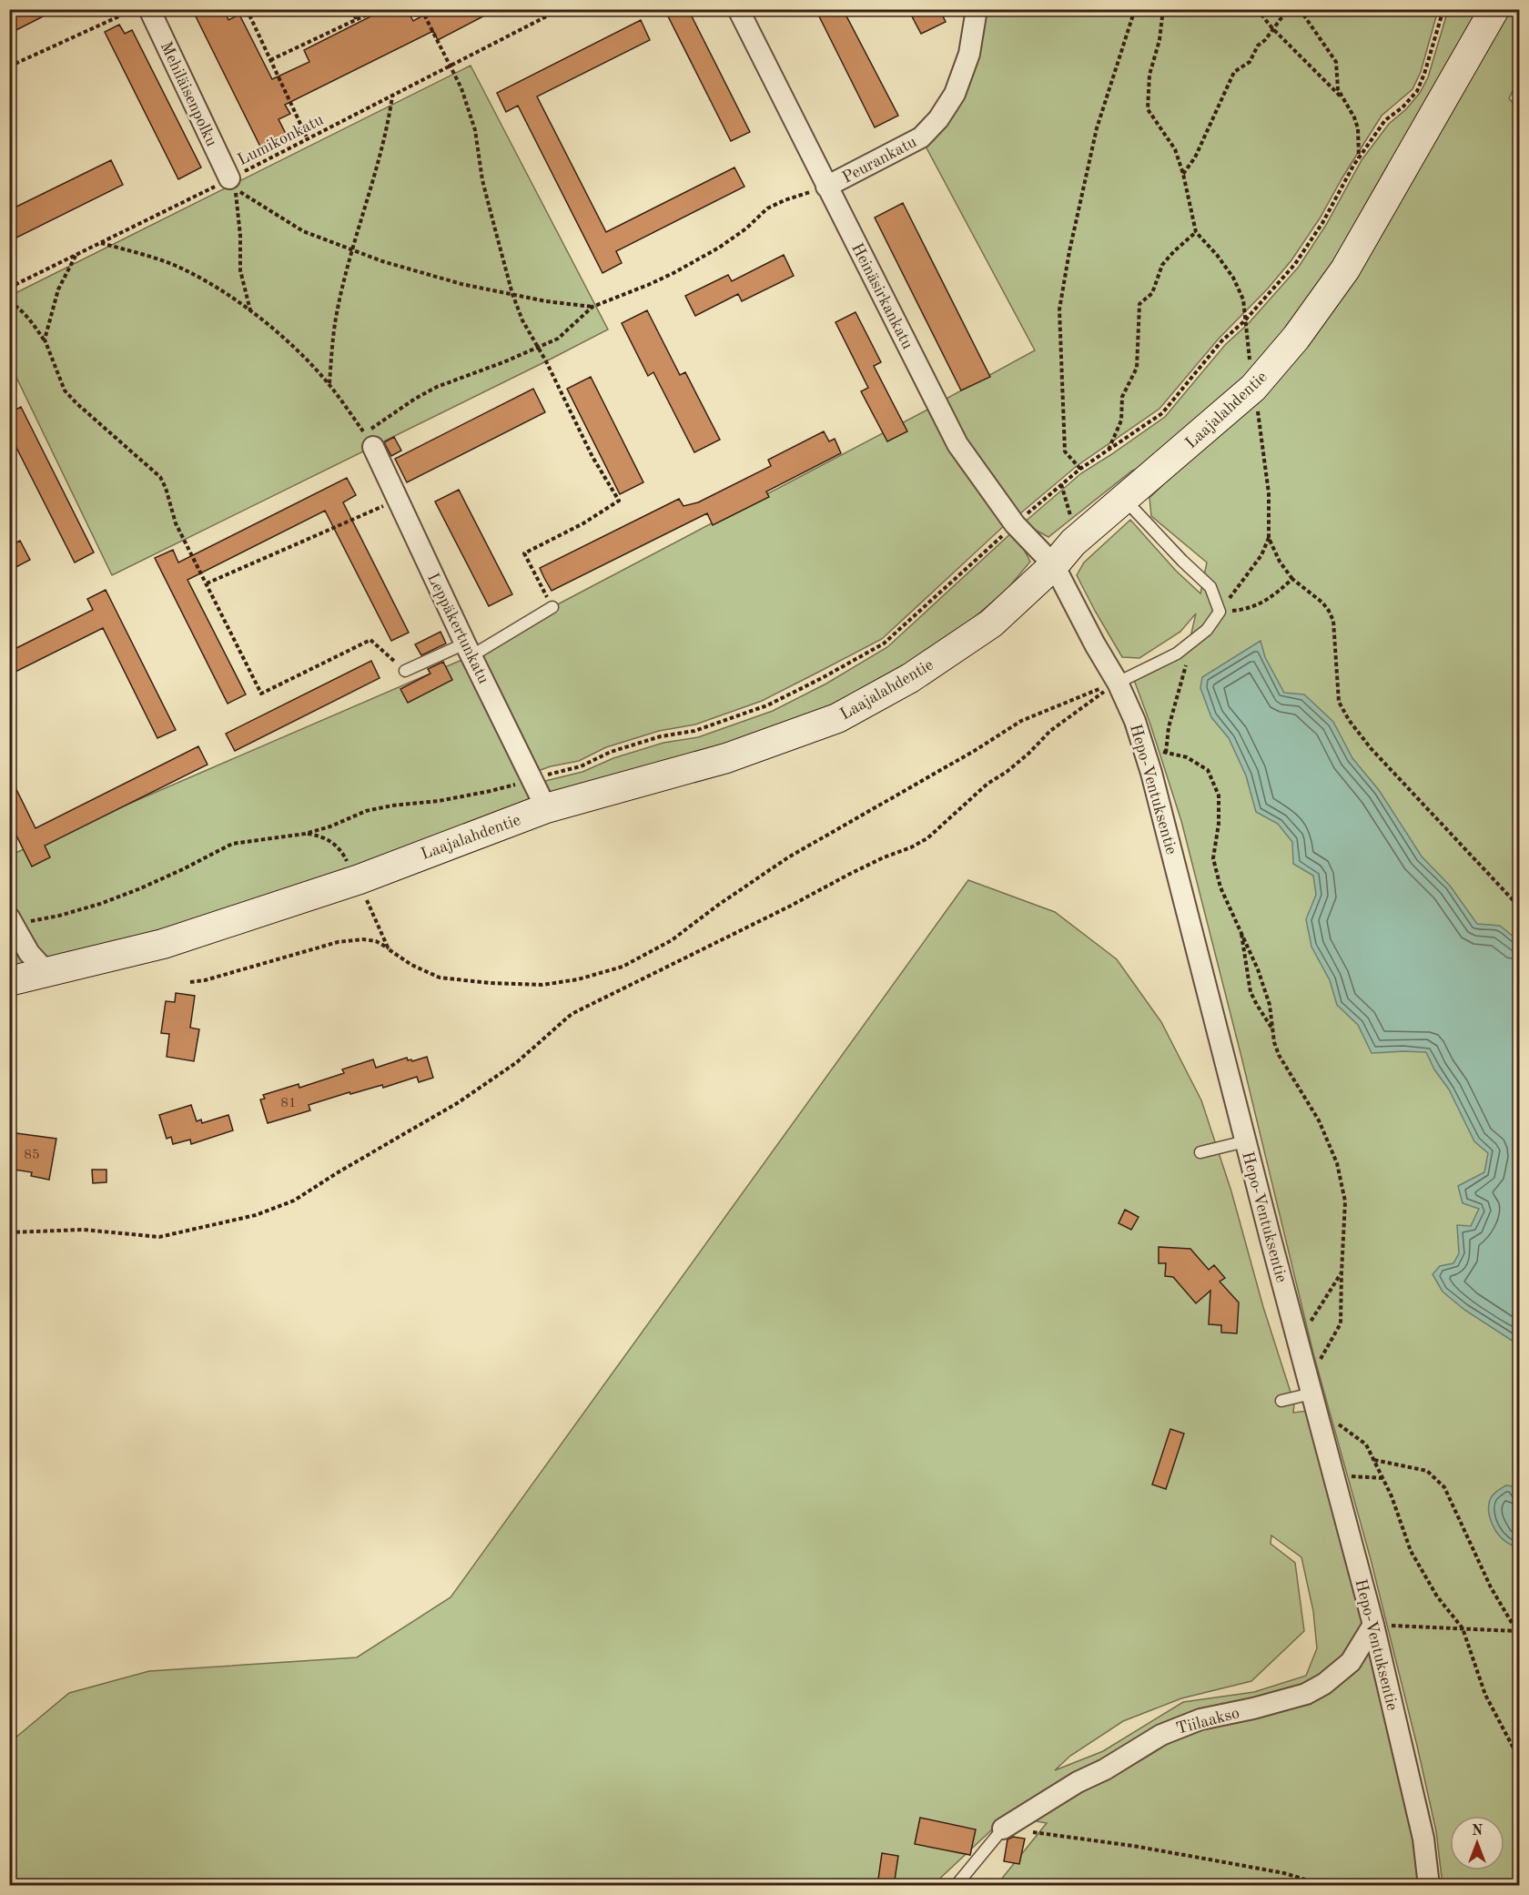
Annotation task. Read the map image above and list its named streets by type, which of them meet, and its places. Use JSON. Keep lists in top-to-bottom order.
{
  "streets": {
    "street": [
      "Mehiläisenpolku",
      "Peurankatu",
      "Heinäsirkankatu",
      "Laajalahdentie",
      "Leppäkertunkatu",
      "Hepo-Ventuksentie",
      "Tiilaakso"
    ],
    "path": ["Lumikonkatu"]
  },
  "crossings": [
    ["Mehiläisenpolku", "Lumikonkatu"],
    ["Peurankatu", "Heinäsirkankatu"],
    ["Heinäsirkankatu", "Laajalahdentie"],
    ["Heinäsirkankatu", "Hepo-Ventuksentie"],
    ["Laajalahdentie", "Leppäkertunkatu"],
    ["Laajalahdentie", "Hepo-Ventuksentie"],
    ["Hepo-Ventuksentie", "Tiilaakso"]
  ],
  "house_numbers": ["81", "85"],
  "north": "top"
}
